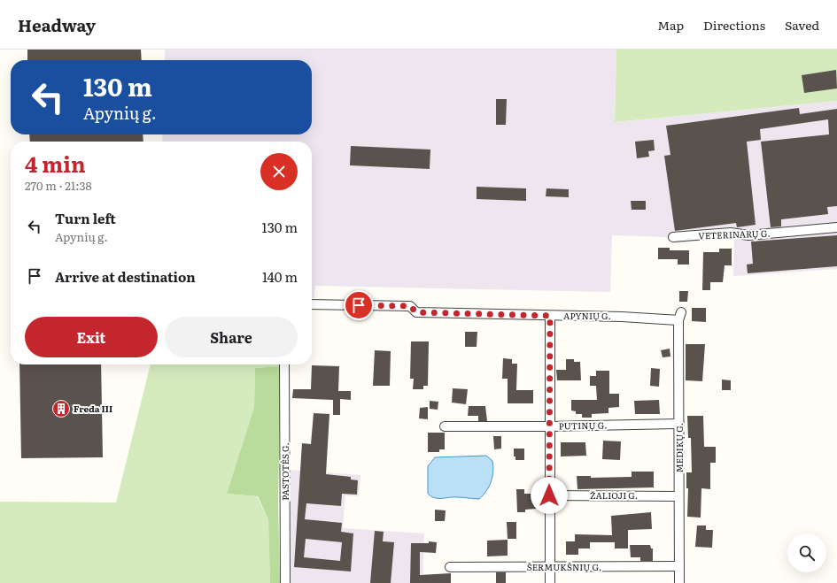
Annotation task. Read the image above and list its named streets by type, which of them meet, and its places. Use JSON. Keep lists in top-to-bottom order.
{
  "streets": {
    "street": [
      "VETERINARŲ G.",
      "APYNIŲ G.",
      "PUTINŲ G.",
      "MEDIKŲ G.",
      "PASTOTĖS G.",
      "ŽALIOJI G.",
      "ŠERMUKŠNIŲ G."
    ]
  },
  "crossings": [
    ["APYNIŲ G.", "MEDIKŲ G."],
    ["PUTINŲ G.", "MEDIKŲ G."],
    ["MEDIKŲ G.", "ŽALIOJI G."],
    ["MEDIKŲ G.", "ŠERMUKŠNIŲ G."]
  ],
  "places": {
    "building": ["Freda III"]
  },
  "page": {
    "header": "Headway",
    "nav": ["Map", "Directions", "Saved"],
    "turn": ["130 m", "Apynių g."],
    "heading": ["4 min", "270 m · 21:38"],
    "list": [
      {
        "name": "Turn left",
        "note": "Apynių g.",
        "value": "130 m"
      },
      {
        "name": "Arrive at destination",
        "value": "140 m"
      }
    ],
    "buttons": ["Exit", "Share"]
  }
}
